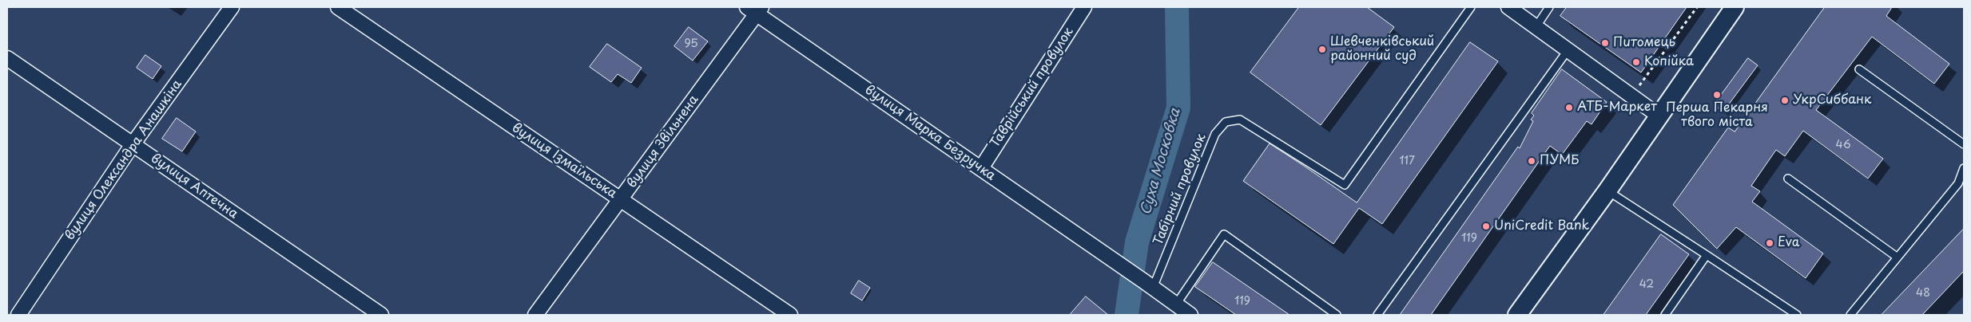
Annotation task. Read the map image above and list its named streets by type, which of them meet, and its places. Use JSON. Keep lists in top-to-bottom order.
{
  "streets": {
    "street": [
      "Таврійський провулок",
      "вулиця Марка Безручка",
      "вулиця Звільнена",
      "вулиця Олександра Анашкіна",
      "вулиця Ізмаїльська",
      "вулиця Аптечна"
    ],
    "lane": ["Табірний провулок"]
  },
  "crossings": [
    ["Таврійський провулок", "вулиця Марка Безручка"],
    ["вулиця Марка Безручка", "вулиця Звільнена"],
    ["вулиця Марка Безручка", "Табірний провулок"],
    ["вулиця Звільнена", "вулиця Ізмаїльська"],
    ["вулиця Олександра Анашкіна", "вулиця Аптечна"]
  ],
  "water": ["Суха Московка"],
  "places": [
    "Питомець",
    "Шевченківський районний суд",
    "Копійка",
    "Перша Пекарня твого міста",
    "УкрСиббанк",
    "АТБ-Маркет",
    "ПУМБ",
    "UniCredit Bank",
    "Eva"
  ],
  "house_numbers": [
    "95",
    "46",
    "117",
    "119",
    "42",
    "48",
    "119"
  ]
}
